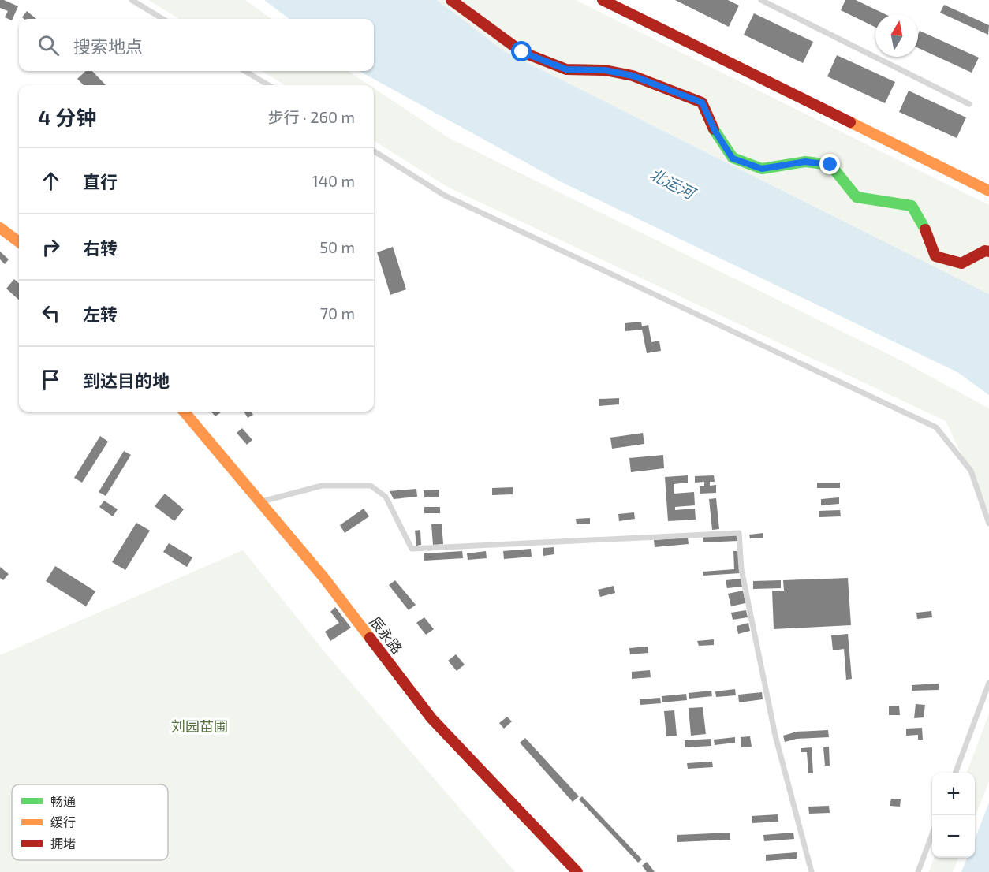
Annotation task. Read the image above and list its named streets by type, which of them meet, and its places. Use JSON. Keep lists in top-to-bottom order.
{
  "streets": {
    "street": ["辰永路"]
  },
  "water": ["北运河"],
  "parks": ["刘园苗圃"],
  "legend": ["畅通", "缓行", "拥堵"],
  "north": "top",
  "page": {
    "search": "搜索地点",
    "heading": ["4 分钟", "步行 · 260 m"],
    "list": [
      ["直行", "140 m"],
      ["右转", "50 m"],
      ["左转", "70 m"],
      "到达目的地"
    ],
    "map_buttons": ["+", "−"]
  }
}
